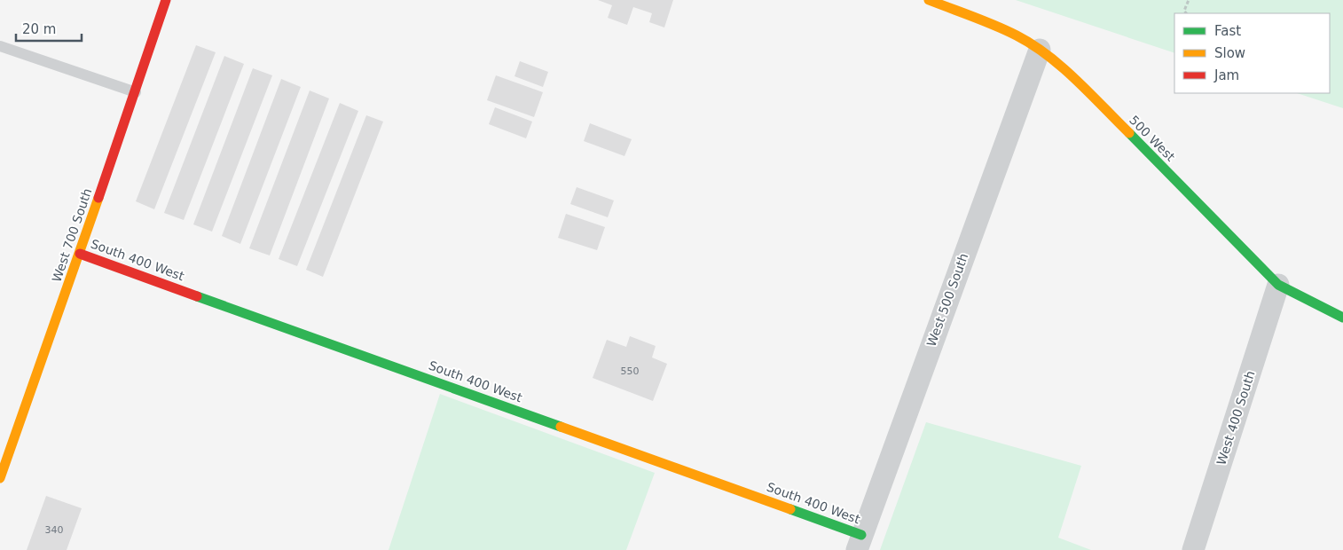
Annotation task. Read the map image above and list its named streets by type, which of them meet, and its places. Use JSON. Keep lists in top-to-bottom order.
{
  "streets": {
    "street": [
      "500 West",
      "West 700 South",
      "South 400 West",
      "West 500 South",
      "West 400 South"
    ]
  },
  "crossings": [
    ["500 West", "West 500 South"],
    ["500 West", "West 400 South"],
    ["West 700 South", "South 400 West"],
    ["South 400 West", "West 500 South"]
  ],
  "house_numbers": ["550", "340"],
  "legend": ["Fast", "Slow", "Jam"],
  "scale_bar": "20 m"
}
